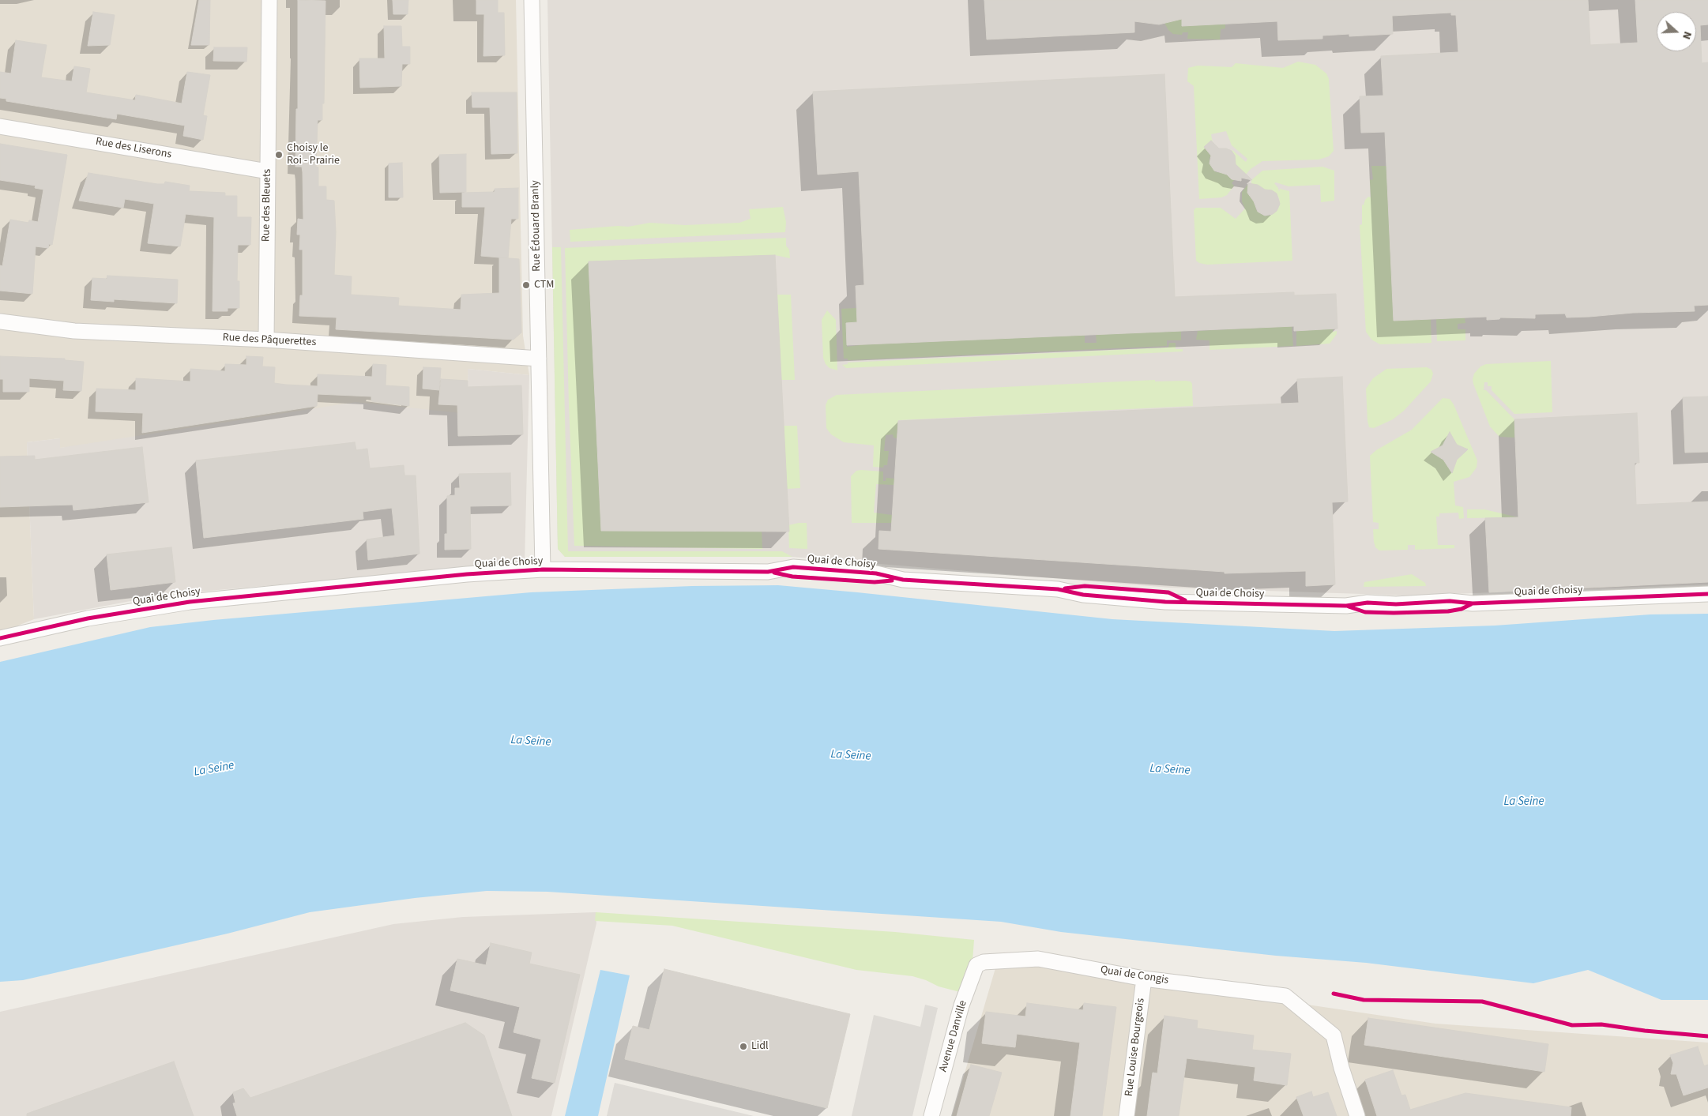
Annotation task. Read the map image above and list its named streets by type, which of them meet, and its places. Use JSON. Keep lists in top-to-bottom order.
{
  "streets": {
    "street": [
      "Rue des Liserons",
      "Rue des Bleuets",
      "Rue Édouard Branly",
      "Rue des Pâquerettes",
      "Quai de Choisy",
      "Quai de Congis",
      "Avenue Danville",
      "Rue Louise Bourgeois"
    ]
  },
  "crossings": [
    ["Rue des Liserons", "Rue des Bleuets"],
    ["Rue des Bleuets", "Rue des Pâquerettes"],
    ["Rue Édouard Branly", "Rue des Pâquerettes"],
    ["Rue Édouard Branly", "Quai de Choisy"],
    ["Quai de Congis", "Avenue Danville"],
    ["Quai de Congis", "Rue Louise Bourgeois"]
  ],
  "water": ["La Seine"],
  "places": ["Choisy le Roi - Prairie", "CTM", "Lidl"],
  "north": "right"
}
